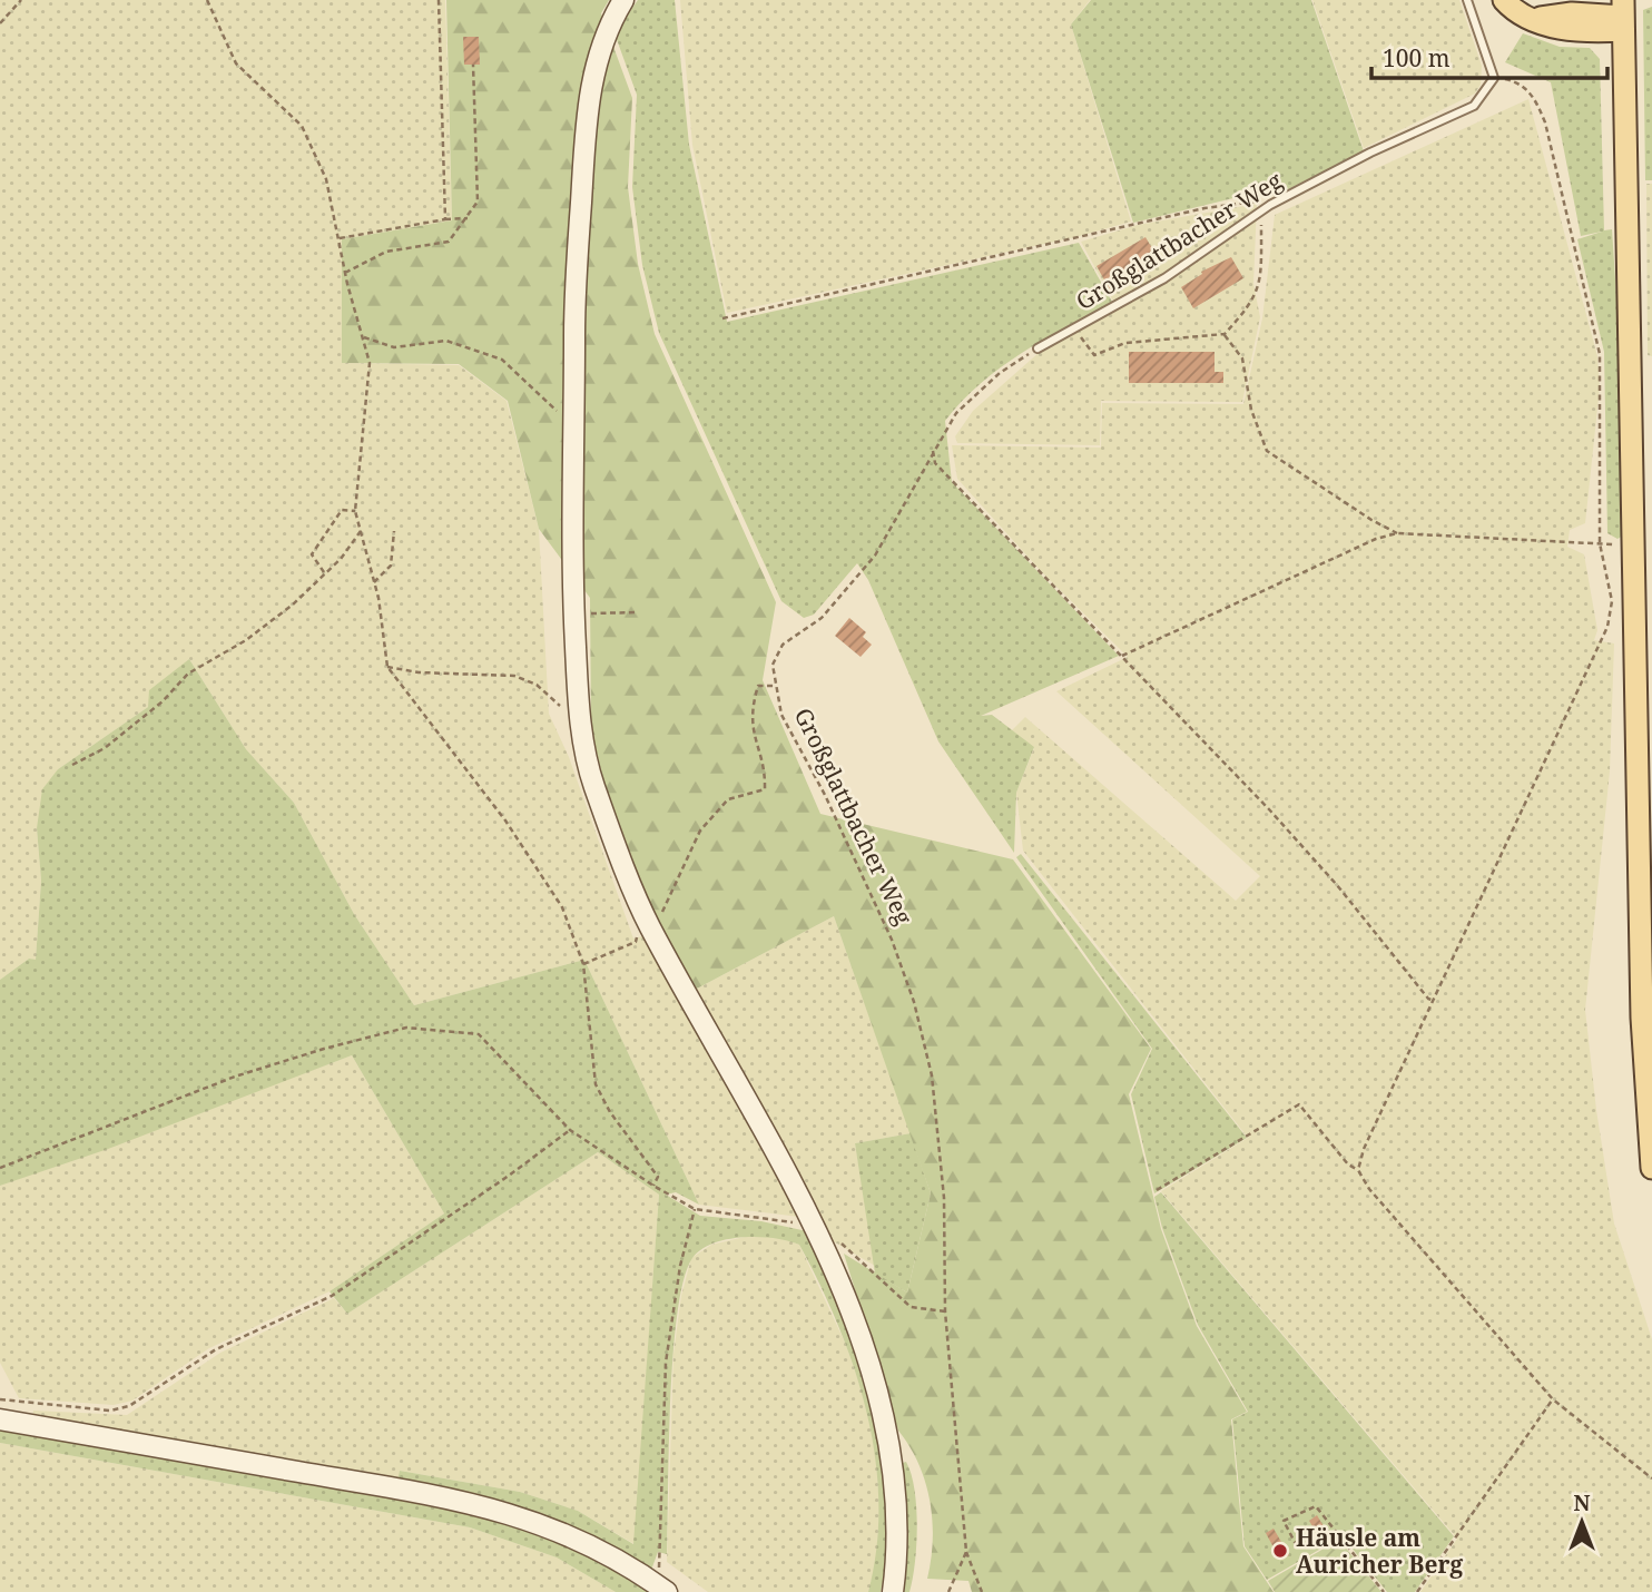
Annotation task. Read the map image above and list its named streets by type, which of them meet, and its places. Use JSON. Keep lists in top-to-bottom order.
{
  "streets": {
    "lane": ["Großglattbacher Weg"]
  },
  "places": ["Häusle am Auricher Berg"],
  "scale_bar": "100 m",
  "north": "top"
}
